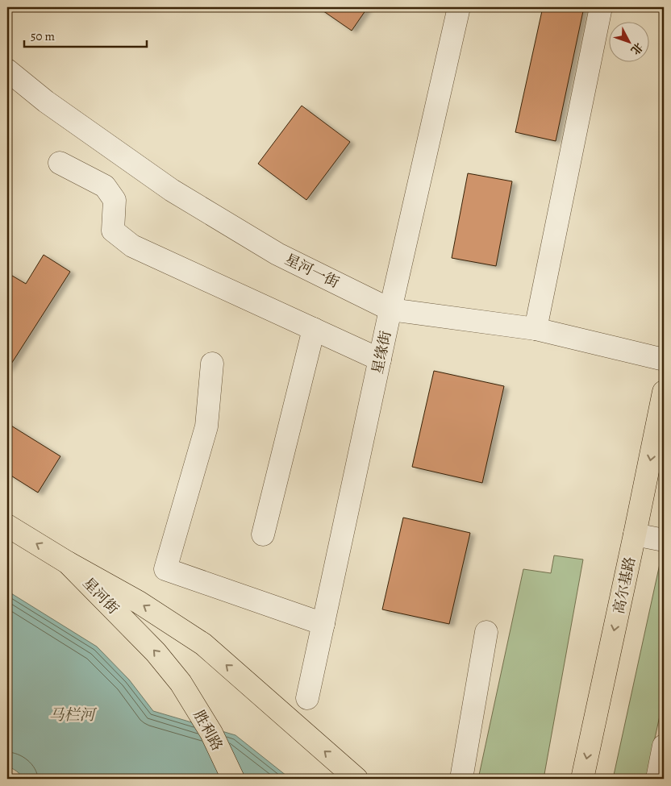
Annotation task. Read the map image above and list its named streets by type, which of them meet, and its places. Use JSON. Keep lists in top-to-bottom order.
{
  "streets": {
    "main road": ["高尔基路", "星河街", "胜利路"],
    "street": ["星河一街", "星缘街"]
  },
  "crossings": [
    ["星河一街", "星缘街"],
    ["星河街", "胜利路"]
  ],
  "one_way": ["高尔基路"],
  "water": ["马栏河"],
  "scale_bar": "50 m",
  "north": "bottom right"
}
